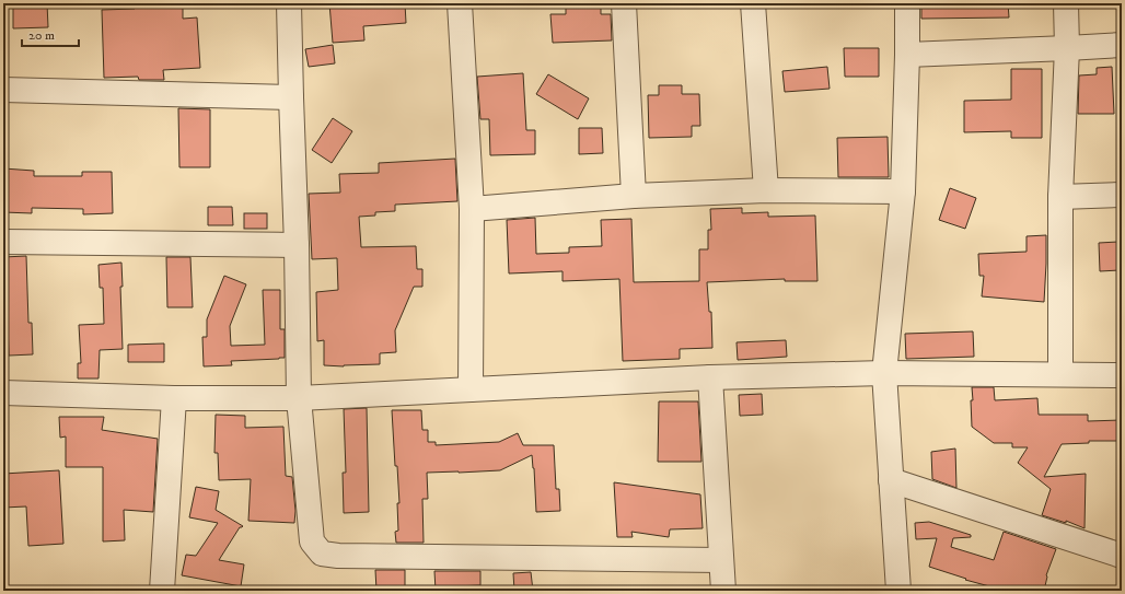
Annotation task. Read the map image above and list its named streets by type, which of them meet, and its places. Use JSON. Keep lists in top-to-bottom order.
{
  "scale_bar": "20 m"
}
